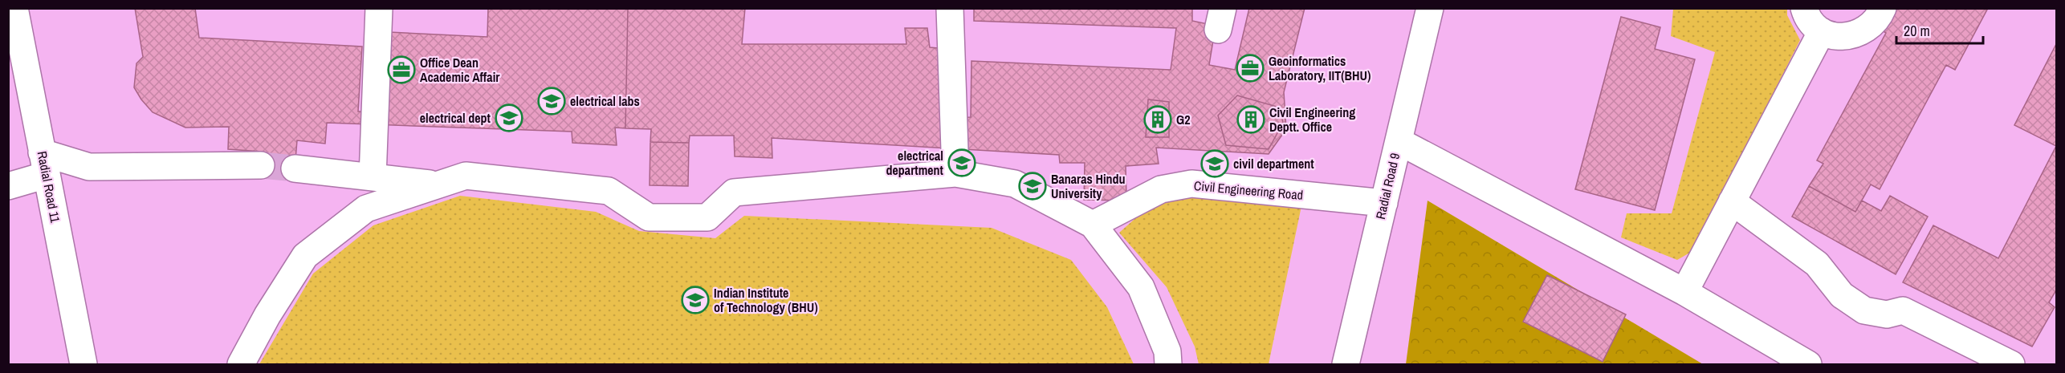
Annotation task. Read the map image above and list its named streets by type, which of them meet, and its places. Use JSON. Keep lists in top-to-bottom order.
{
  "streets": {
    "lane": ["Radial Road 9", "Radial Road 11", "Civil Engineering Road"]
  },
  "crossings": [
    ["Radial Road 9", "Civil Engineering Road"]
  ],
  "places": {
    "office": ["Geoinformatics Laboratory, IIT(BHU)", "Office Dean Academic Affair"],
    "school or university": [
      "electrical labs",
      "electrical dept",
      "electrical department",
      "civil department",
      "Banaras Hindu University",
      "Indian Institute of Technology (BHU)"
    ],
    "building": ["G2", "Civil Engineering Deptt. Office"]
  },
  "scale_bar": "20 m"
}
